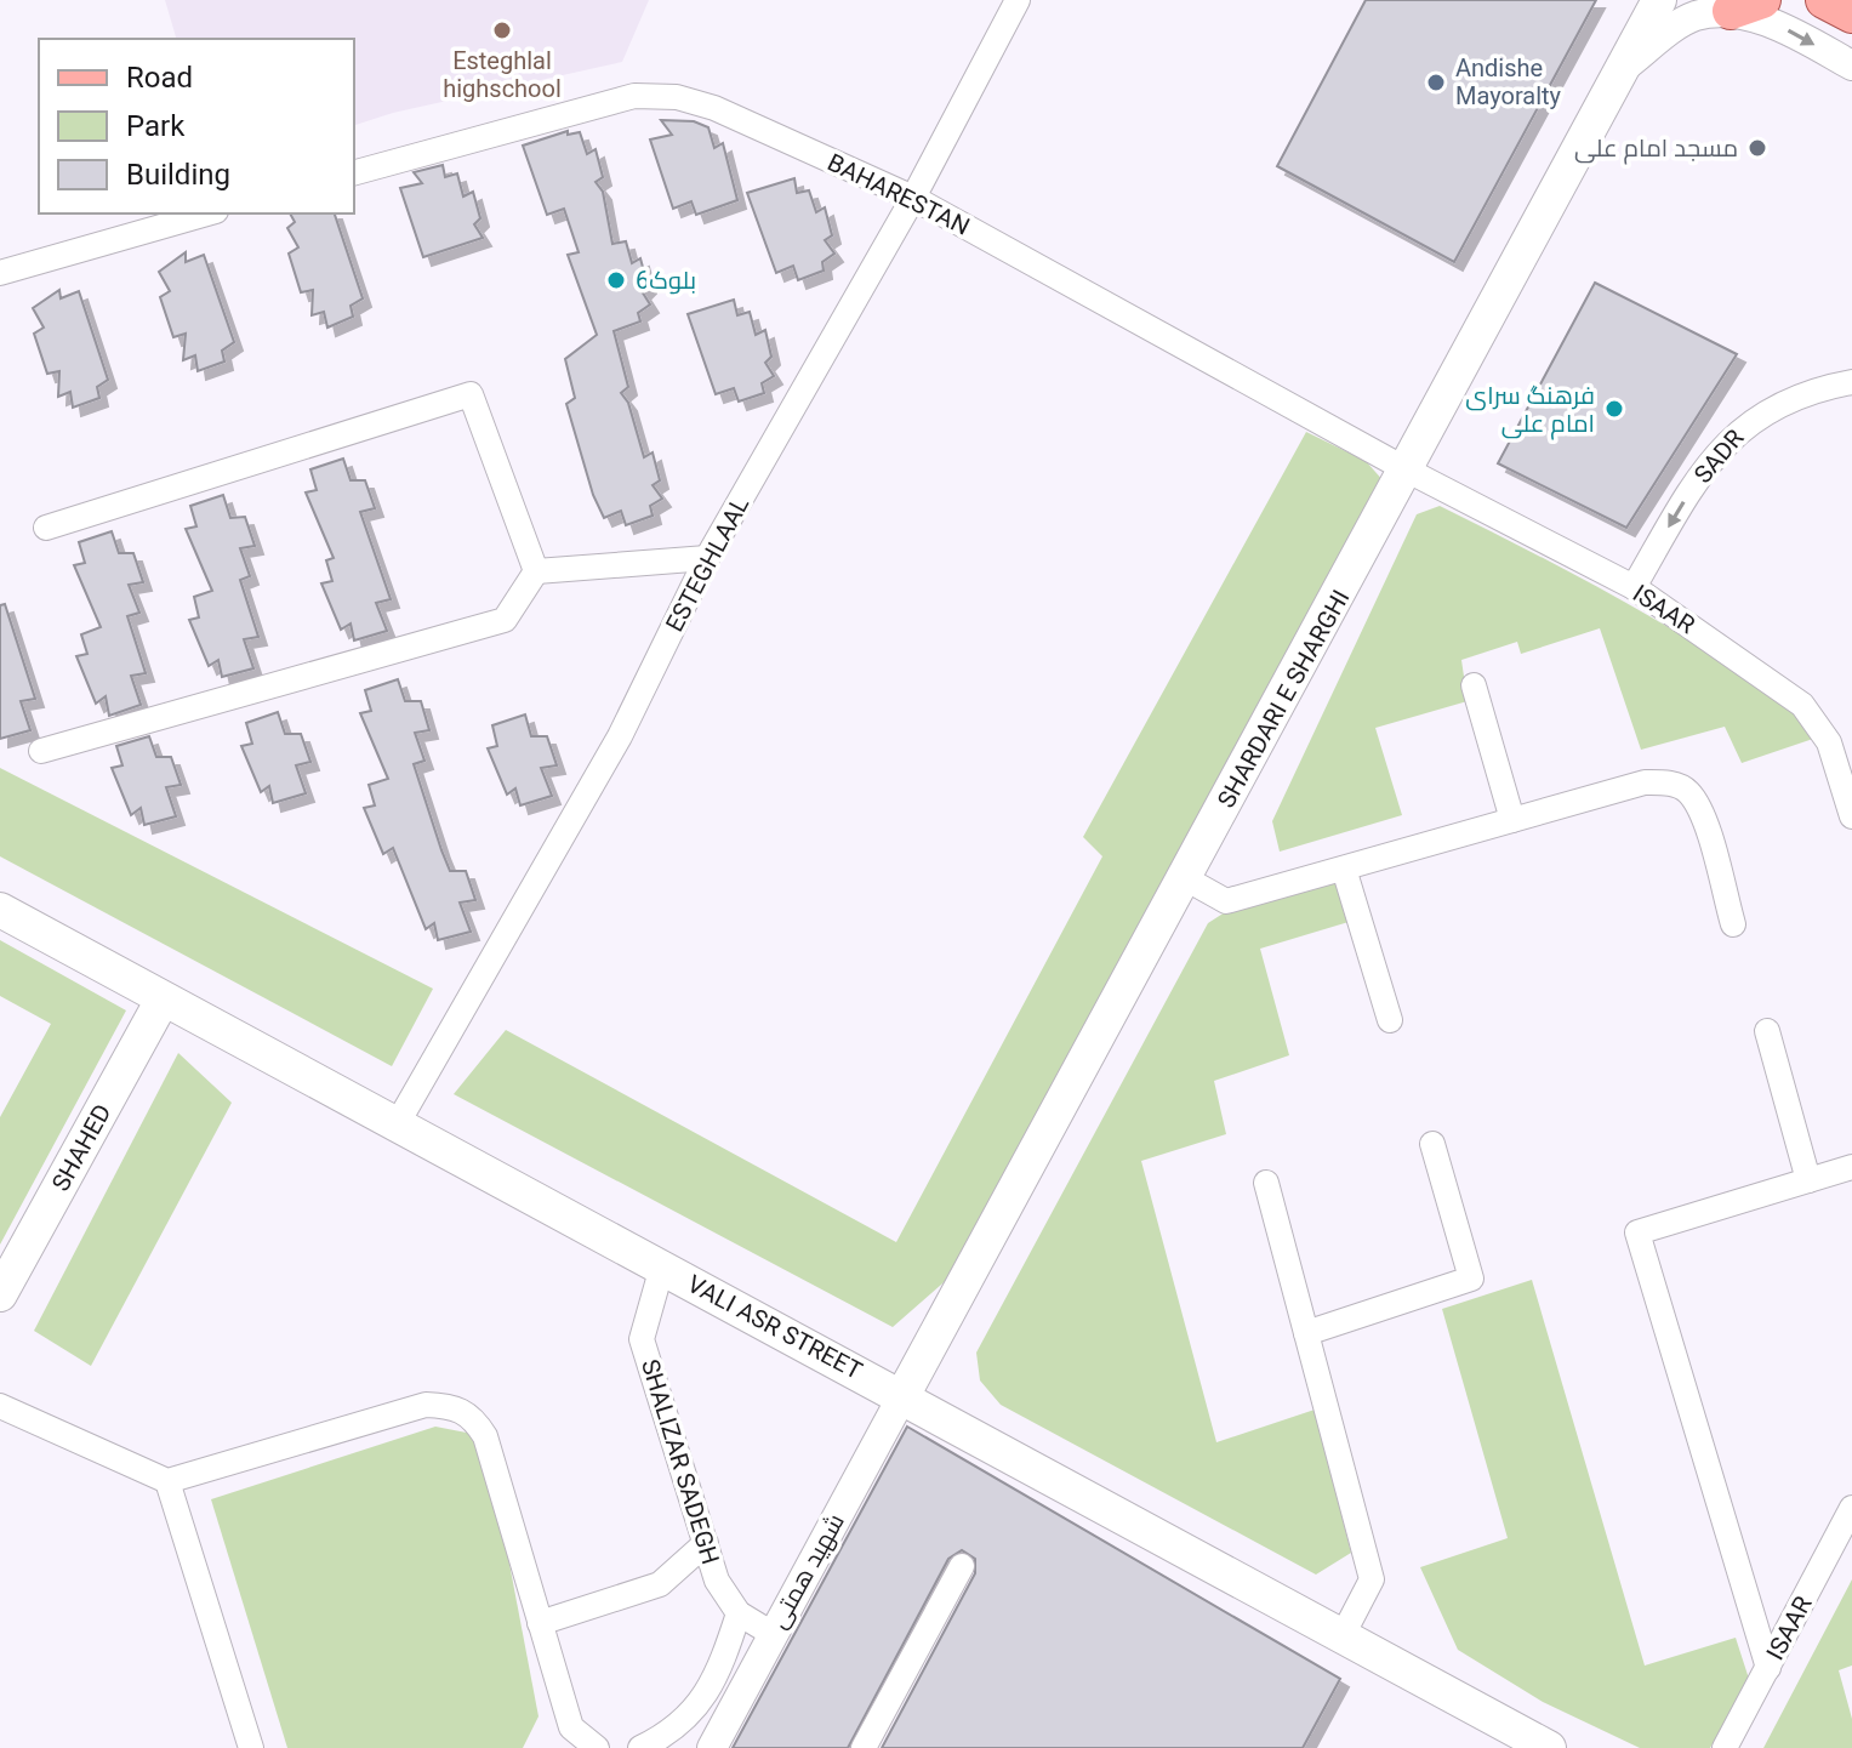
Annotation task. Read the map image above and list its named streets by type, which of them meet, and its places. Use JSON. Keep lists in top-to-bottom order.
{
  "streets": {
    "main road": ["SHARDARI E SHARGHI", "SHAHED", "VALI ASR STREET"],
    "street": [
      "BAHARESTAN",
      "SADR",
      "ESTEGHLAAL",
      "ISAAR",
      "SHALIZAR SADEGH",
      "شهید همتی"
    ]
  },
  "crossings": [
    ["BAHARESTAN", "ESTEGHLAAL"],
    ["BAHARESTAN", "ISAAR"],
    ["BAHARESTAN", "SHARDARI E SHARGHI"],
    ["SADR", "ISAAR"],
    ["ESTEGHLAAL", "VALI ASR STREET"],
    ["ISAAR", "SHARDARI E SHARGHI"],
    ["SHARDARI E SHARGHI", "VALI ASR STREET"],
    ["SHARDARI E SHARGHI", "شهید همتی"],
    ["SHAHED", "VALI ASR STREET"],
    ["VALI ASR STREET", "SHALIZAR SADEGH"],
    ["VALI ASR STREET", "شهید همتی"],
    ["SHALIZAR SADEGH", "شهید همتی"]
  ],
  "one_way": ["SADR"],
  "places": [
    "Esteghlal highschool",
    "Andishe Mayoralty",
    "مسجد امام علی",
    "بلوک6",
    "فرهنگ سرای امام علی"
  ],
  "legend": ["Road", "Park", "Building"]
}
